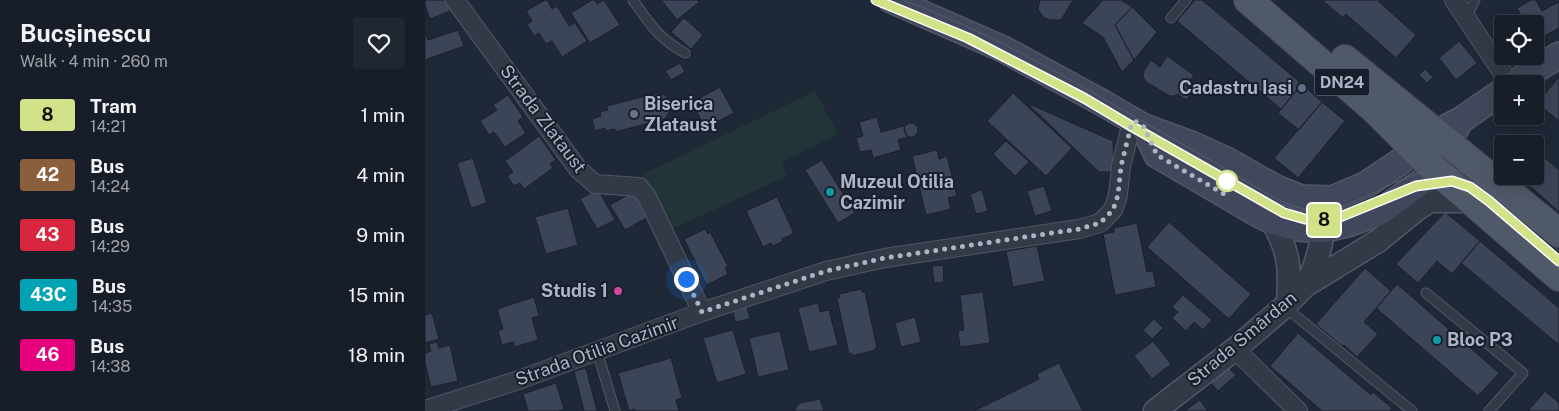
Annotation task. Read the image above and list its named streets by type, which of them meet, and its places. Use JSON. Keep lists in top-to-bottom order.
{
  "streets": {
    "main road": ["DN24"],
    "street": ["Strada Zlataust", "Strada Smârdan", "Strada Otilia Cazimir"]
  },
  "crossings": [
    ["Strada Zlataust", "Strada Otilia Cazimir"]
  ],
  "places": [
    "Cadastru Iasi",
    "Biserica Zlataust",
    "Muzeul Otilia Cazimir",
    "Studis 1",
    "Bloc P3"
  ],
  "lines": ["tram line 8"],
  "page": {
    "heading": ["Bucșinescu", "Walk · 4 min · 260 m"],
    "on_map": "8",
    "map_buttons": ["+", "−"],
    "list": [
      {
        "mark": "8",
        "name": "Tram",
        "note": "14:21",
        "value": "1 min"
      },
      {
        "mark": "42",
        "name": "Bus",
        "note": "14:24",
        "value": "4 min"
      },
      {
        "mark": "43",
        "name": "Bus",
        "note": "14:29",
        "value": "9 min"
      },
      {
        "mark": "43C",
        "name": "Bus",
        "note": "14:35",
        "value": "15 min"
      },
      {
        "mark": "46",
        "name": "Bus",
        "note": "14:38",
        "value": "18 min"
      }
    ]
  }
}
